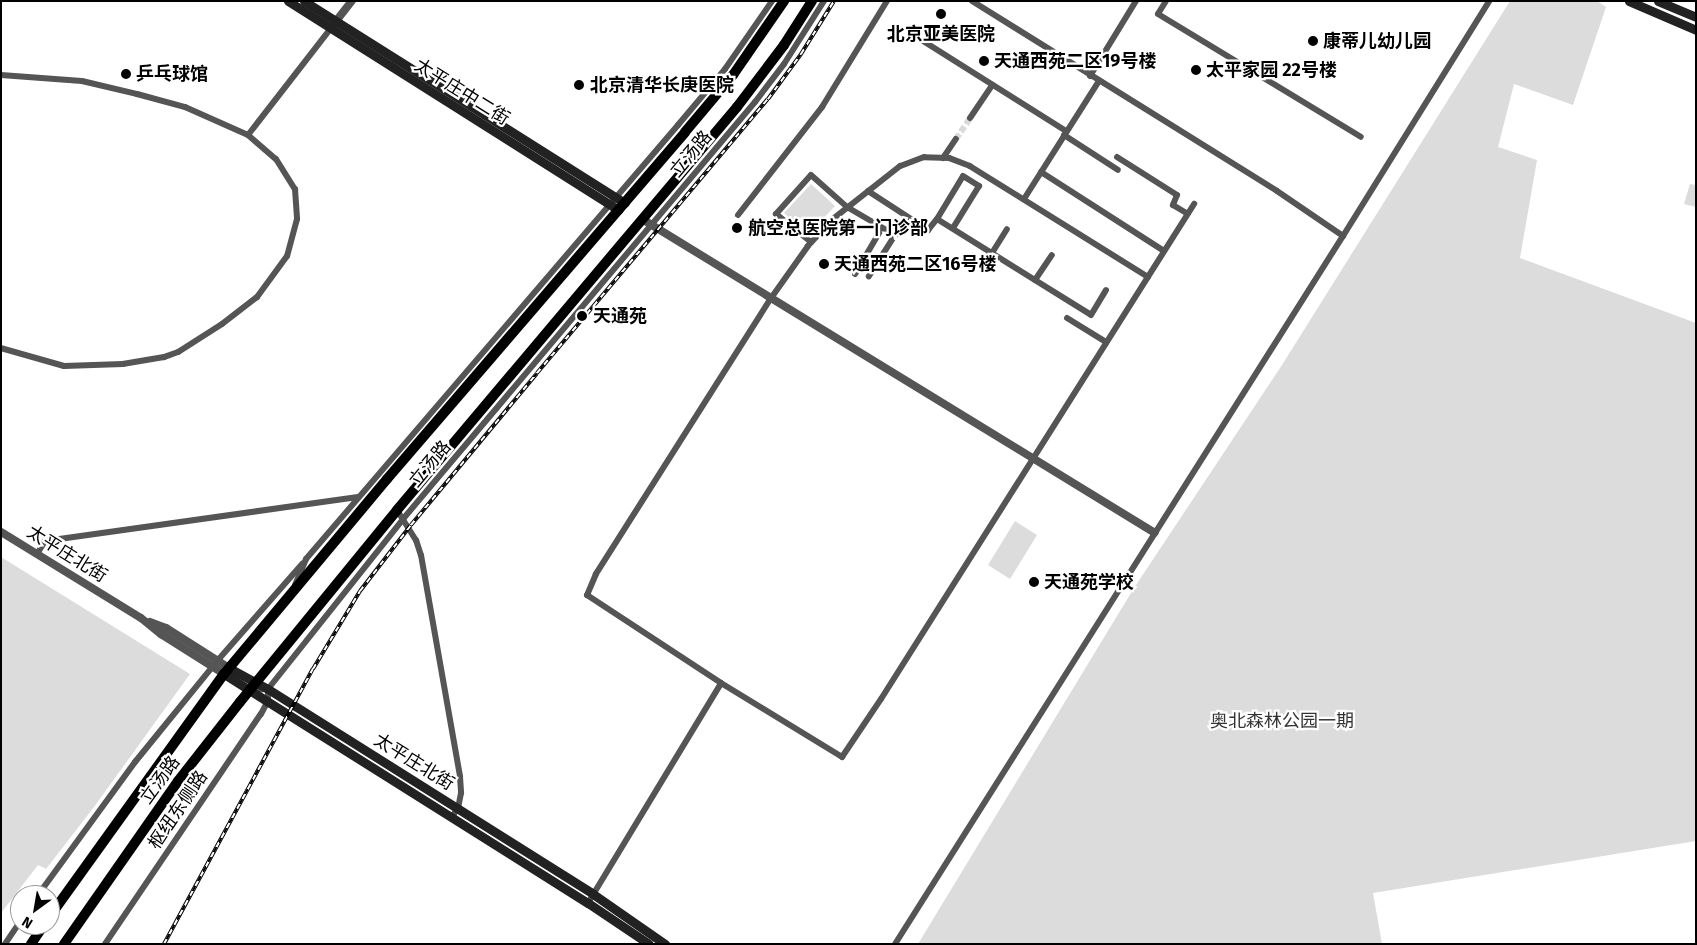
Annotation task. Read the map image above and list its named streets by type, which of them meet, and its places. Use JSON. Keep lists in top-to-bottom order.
{
  "streets": {
    "main road": ["太平庄中二街", "立汤路", "太平庄北街"],
    "street": ["枢纽东侧路"]
  },
  "crossings": [
    ["太平庄中二街", "立汤路"],
    ["立汤路", "太平庄北街"],
    ["太平庄北街", "枢纽东侧路"]
  ],
  "parks": ["奥北森林公园一期"],
  "places": [
    "北京亚美医院",
    "康蒂儿幼儿园",
    "天通西苑二区19号楼",
    "太平家园 22号楼",
    "乒乓球馆",
    "北京清华长庚医院",
    "航空总医院第一门诊部",
    "天通西苑二区16号楼",
    "天通苑",
    "天通苑学校"
  ],
  "north": "bottom left"
}
